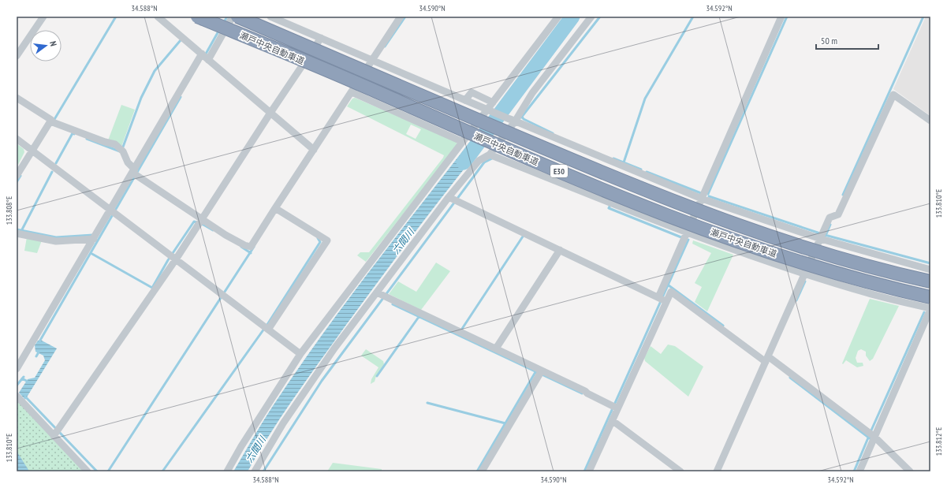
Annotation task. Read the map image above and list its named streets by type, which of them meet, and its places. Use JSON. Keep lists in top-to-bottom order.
{
  "streets": {
    "highway": ["瀬戸中央自動車道", "E30"]
  },
  "water": ["六間川"],
  "scale_bar": "50 m",
  "north": "right",
  "coordinates": [
    "34.588°N",
    "34.590°N",
    "34.592°N",
    "133.810°E",
    "133.808°E",
    "133.812°E"
  ]
}
